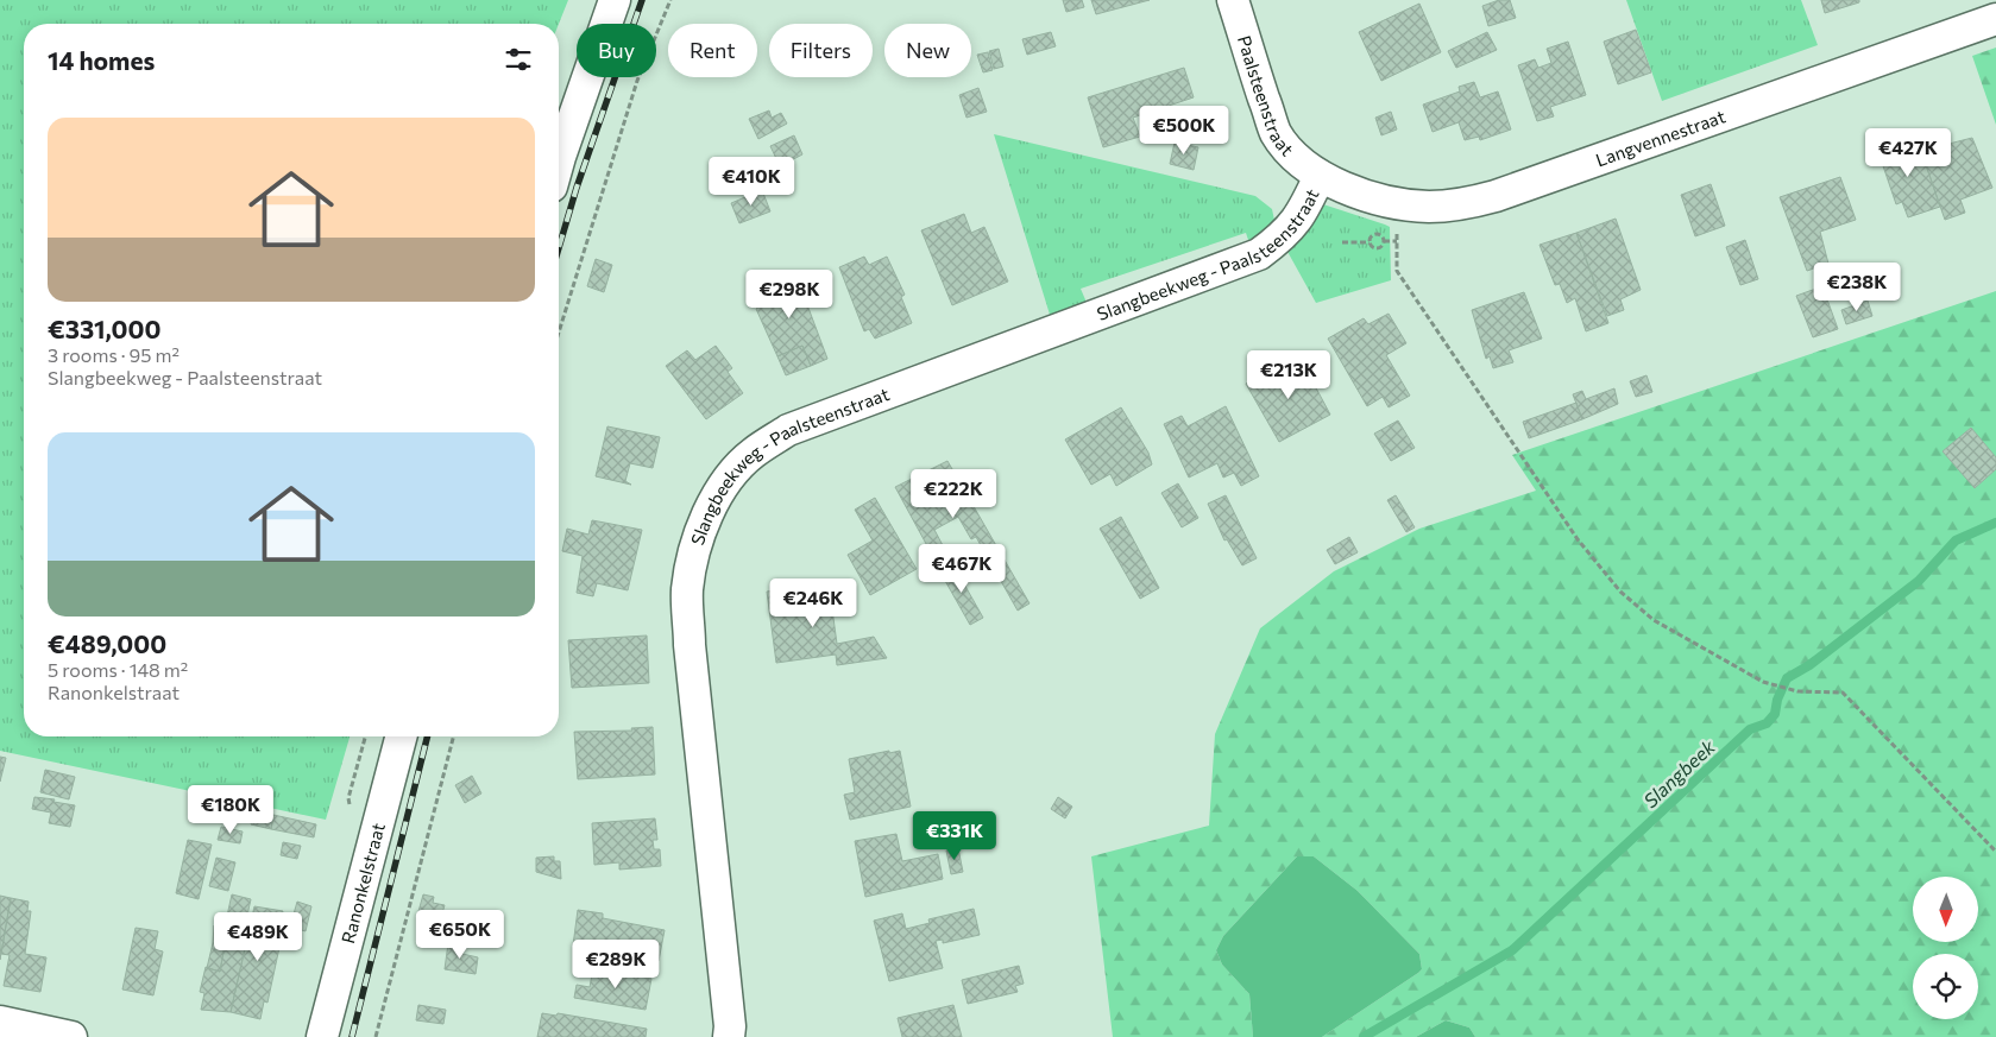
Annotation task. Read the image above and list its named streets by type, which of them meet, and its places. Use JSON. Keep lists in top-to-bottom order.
{
  "streets": {
    "street": [
      "Paalsteenstraat",
      "Langvennestraat",
      "Slangbeekweg - Paalsteenstraat",
      "Ranonkelstraat"
    ]
  },
  "crossings": [
    ["Paalsteenstraat", "Langvennestraat"],
    ["Paalsteenstraat", "Slangbeekweg - Paalsteenstraat"],
    ["Langvennestraat", "Slangbeekweg - Paalsteenstraat"]
  ],
  "water": ["Slangbeek"],
  "north": "bottom",
  "page": {
    "chip": [
      "Buy",
      "Rent",
      "Filters",
      "New"
    ],
    "heading": "14 homes",
    "list": [
      {
        "name": "€331,000",
        "note": "3 rooms · 95 m² · Slangbeekweg - Paalsteenstraat"
      },
      {
        "name": "€489,000",
        "note": "5 rooms · 148 m² · Ranonkelstraat"
      }
    ],
    "price": [
      "€500K",
      "€427K",
      "€410K",
      "€238K",
      "€298K",
      "€213K",
      "€222K",
      "€467K",
      "€246K",
      "€180K",
      "€331K",
      "€650K",
      "€489K",
      "€289K"
    ]
  }
}
